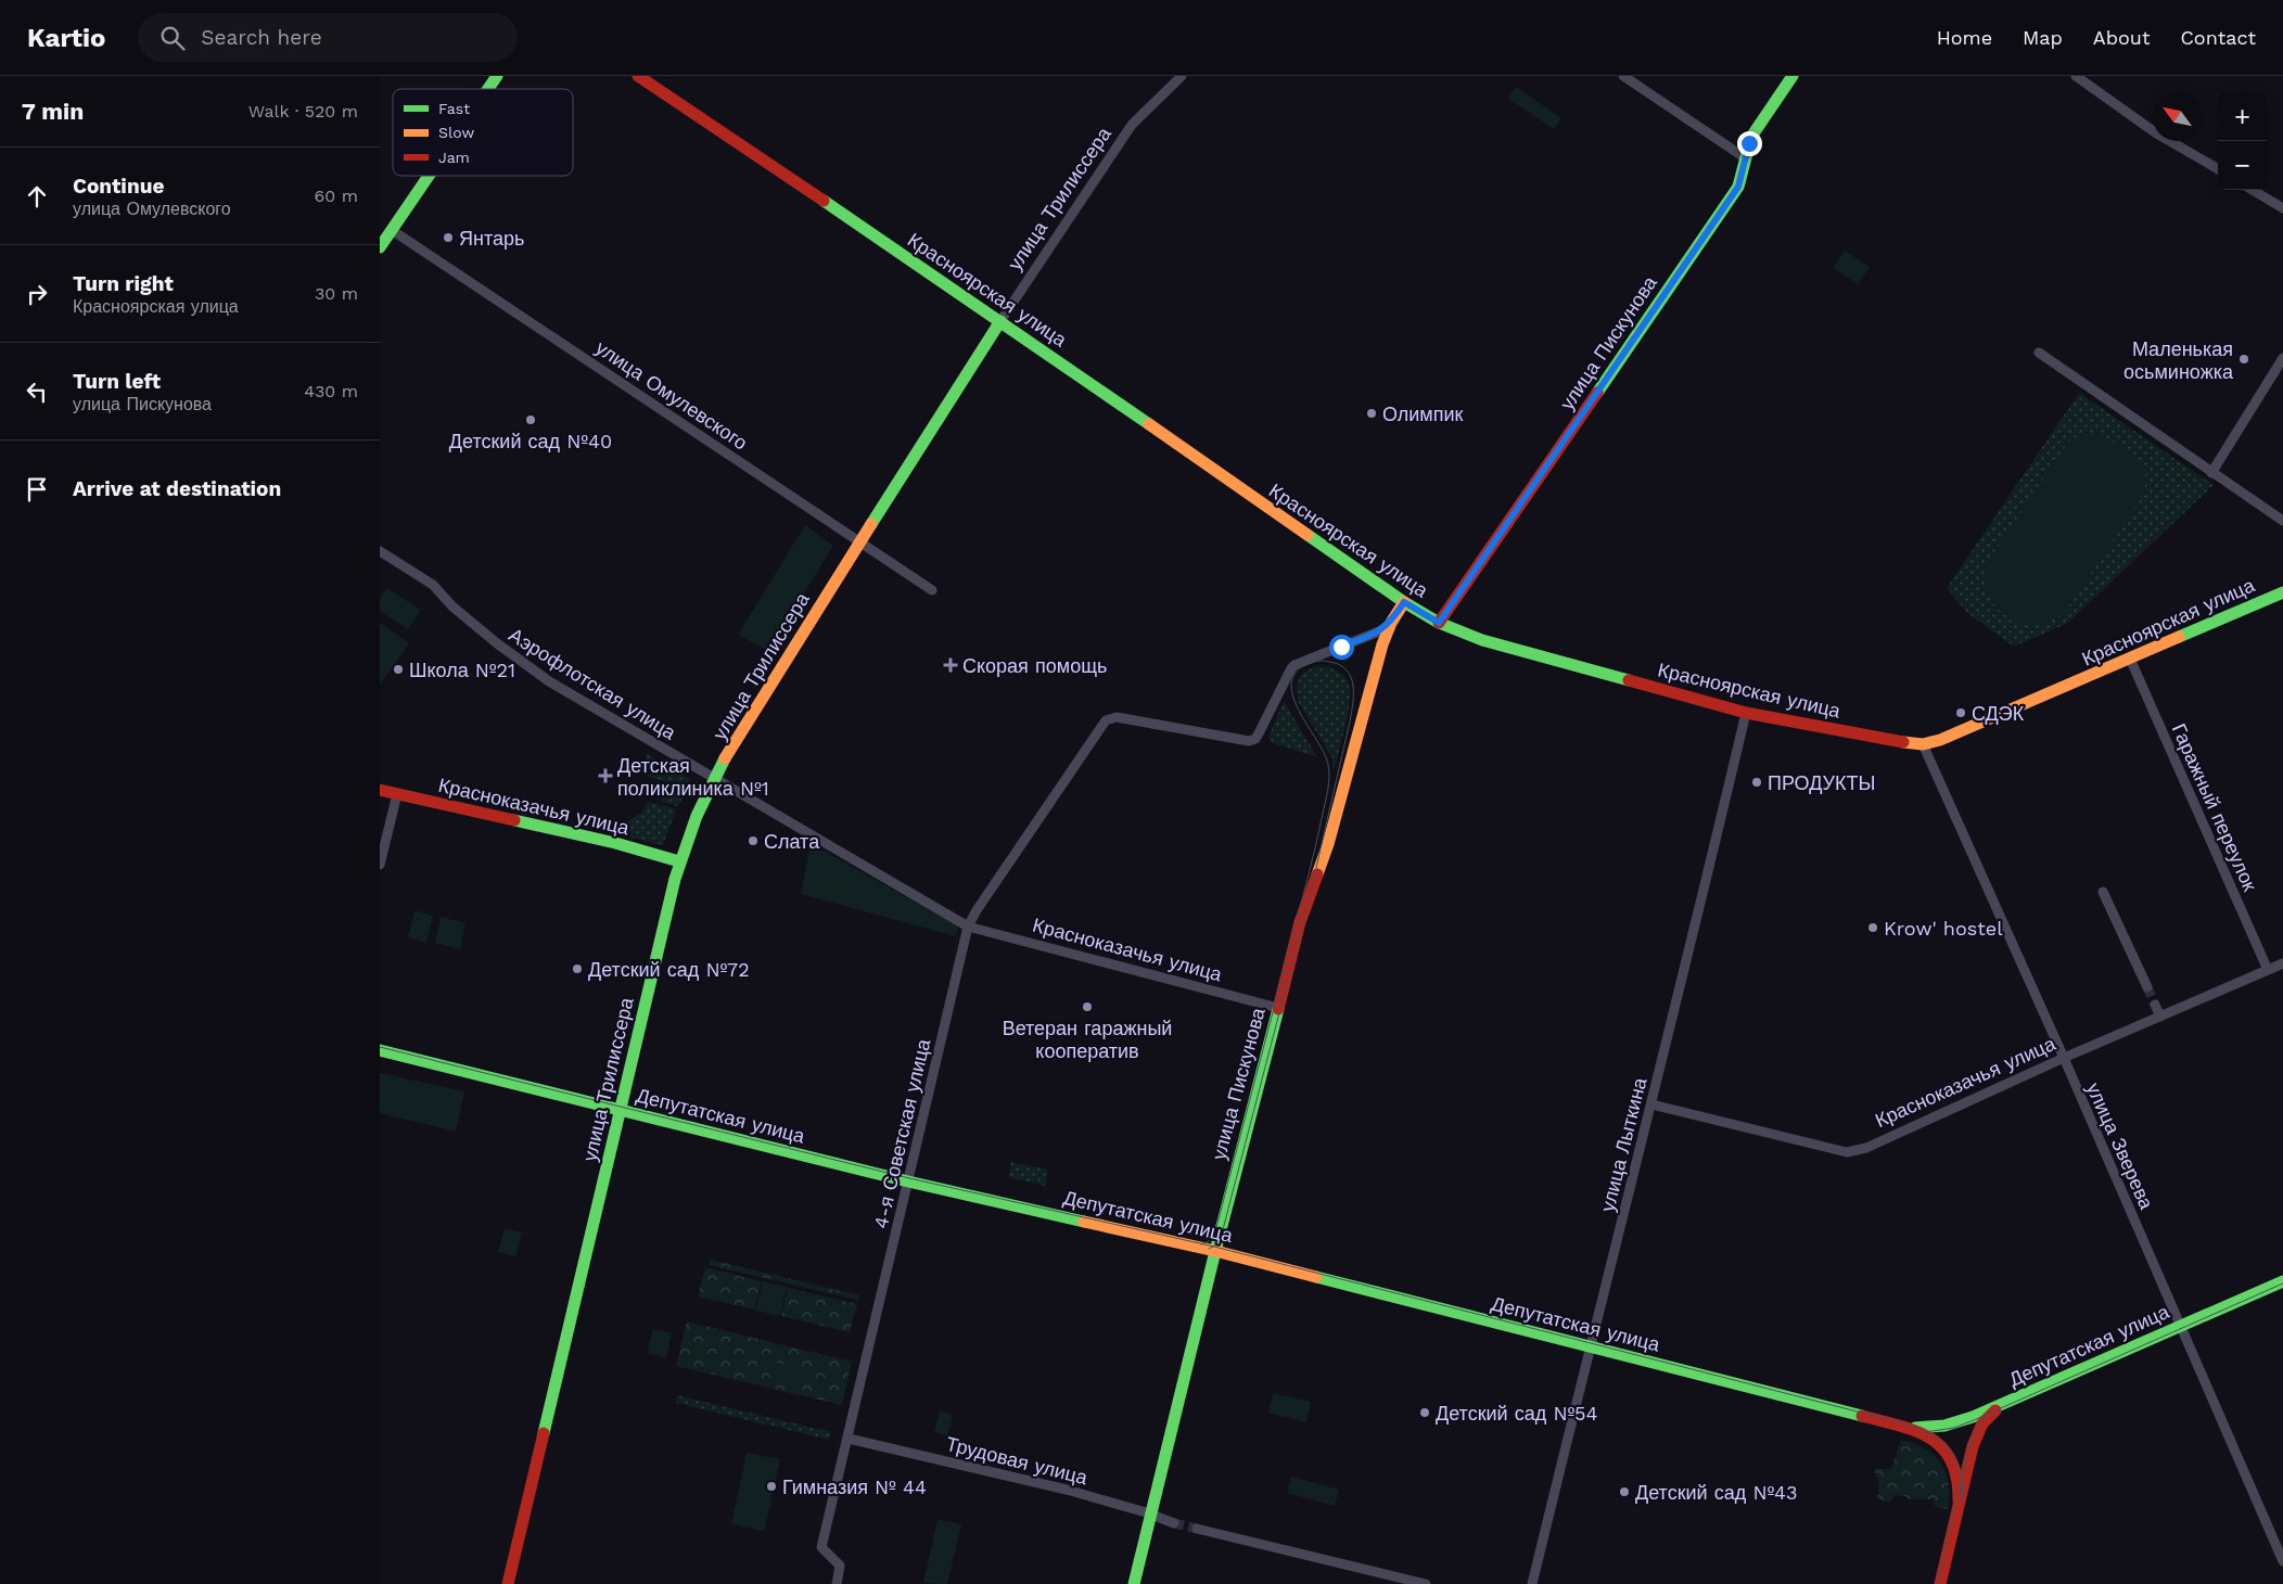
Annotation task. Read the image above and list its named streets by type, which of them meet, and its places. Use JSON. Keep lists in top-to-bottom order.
{
  "streets": {
    "street": [
      "улица Трилиссера",
      "Красноярская улица",
      "улица Пискунова",
      "улица Омулевского",
      "Аэрофлотская улица",
      "Красноказачья улица",
      "Гаражный переулок",
      "Депутатская улица",
      "4-я Советская улица",
      "улица Лыткина",
      "улица Зверева",
      "Трудовая улица"
    ]
  },
  "crossings": [
    ["улица Трилиссера", "Красноярская улица"],
    ["улица Трилиссера", "улица Омулевского"],
    ["улица Трилиссера", "Аэрофлотская улица"],
    ["улица Трилиссера", "Красноказачья улица"],
    ["улица Трилиссера", "Депутатская улица"],
    ["Красноярская улица", "улица Пискунова"],
    ["Красноярская улица", "Гаражный переулок"],
    ["Красноярская улица", "улица Лыткина"],
    ["Красноярская улица", "улица Зверева"],
    ["улица Пискунова", "Красноказачья улица"],
    ["улица Пискунова", "Депутатская улица"],
    ["улица Пискунова", "4-я Советская улица"],
    ["улица Пискунова", "Трудовая улица"],
    ["Аэрофлотская улица", "Красноказачья улица"],
    ["Аэрофлотская улица", "4-я Советская улица"],
    ["Красноказачья улица", "Гаражный переулок"],
    ["Красноказачья улица", "4-я Советская улица"],
    ["Красноказачья улица", "улица Лыткина"],
    ["Красноказачья улица", "улица Зверева"],
    ["Депутатская улица", "4-я Советская улица"],
    ["Депутатская улица", "улица Лыткина"],
    ["Депутатская улица", "улица Зверева"],
    ["4-я Советская улица", "Трудовая улица"]
  ],
  "places": {
    "other": [
      "Янтарь",
      "Маленькая осьминожка",
      "Олимпик",
      "Детский сад №40",
      "Школа №21",
      "СДЭК",
      "ПРОДУКТЫ",
      "Слата",
      "Krow' hostel",
      "Детский сад №72",
      "Ветеран гаражный кооператив",
      "Детский сад №54",
      "Гимназия № 44",
      "Детский сад №43"
    ],
    "health": ["Скорая помощь", "Детская поликлиника №1"]
  },
  "legend": ["Fast", "Slow", "Jam"],
  "north": "top left",
  "page": {
    "header": "Kartio",
    "search": "Search here",
    "nav": [
      "Home",
      "Map",
      "About",
      "Contact"
    ],
    "heading": ["7 min", "Walk · 520 m"],
    "map_buttons": ["+", "−"],
    "list": [
      ["Continue", "улица Омулевского", "60 m"],
      ["Turn right", "Красноярская улица", "30 m"],
      ["Turn left", "улица Пискунова", "430 m"],
      "Arrive at destination"
    ]
  }
}
